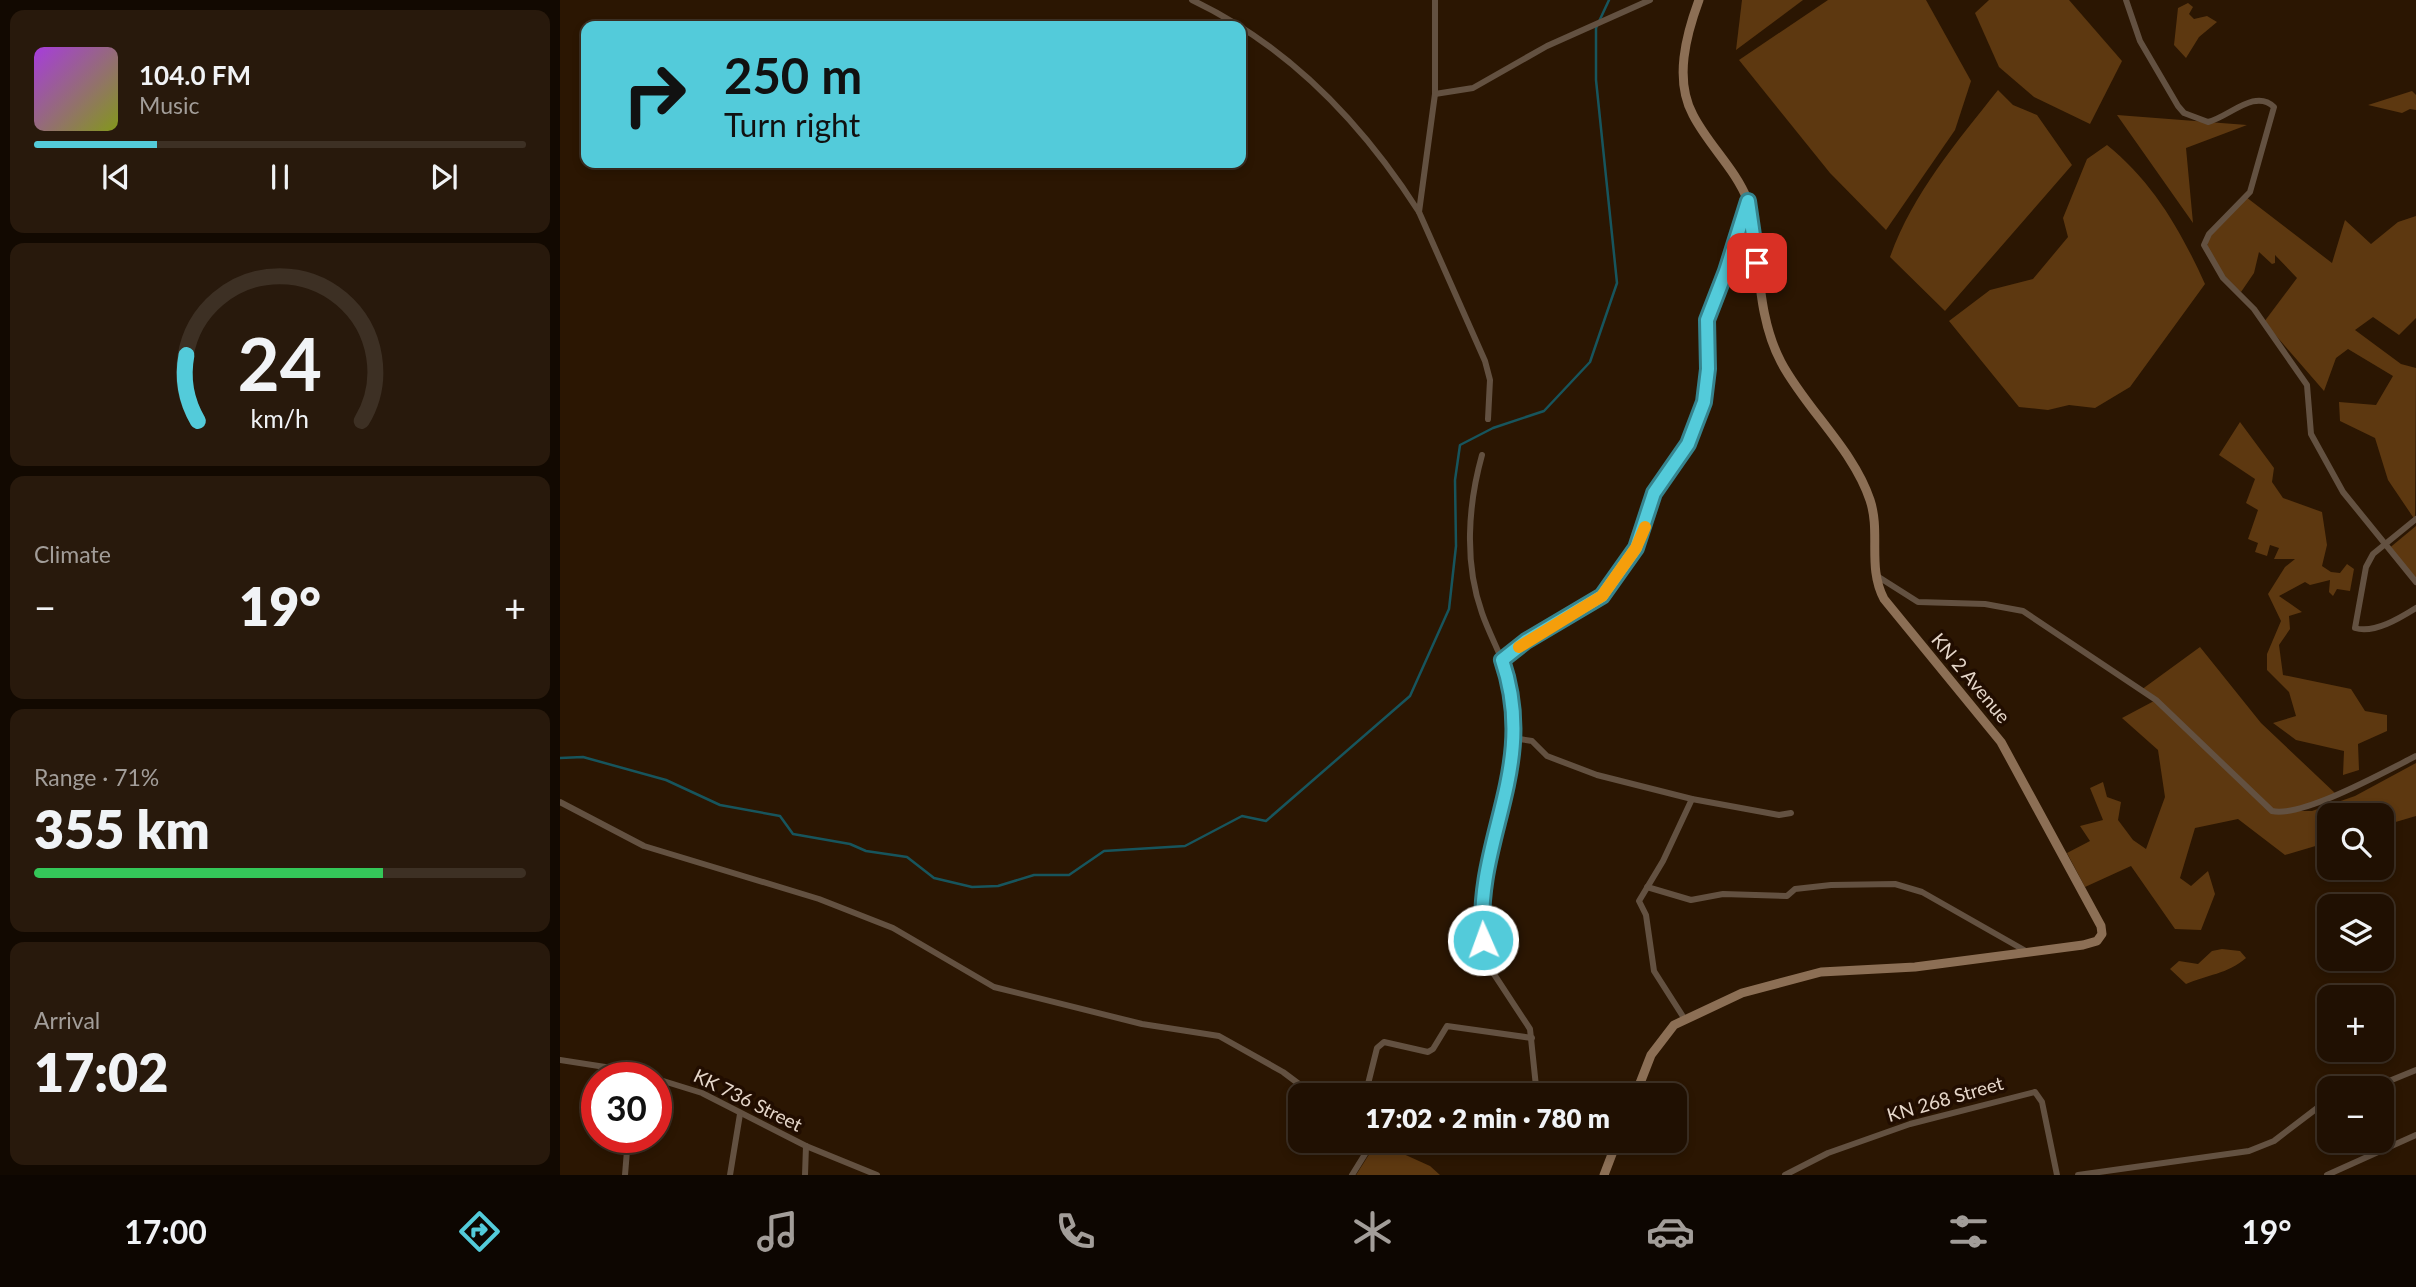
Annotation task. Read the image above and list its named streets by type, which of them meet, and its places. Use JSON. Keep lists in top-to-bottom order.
{
  "streets": {
    "main road": ["KN 2 Avenue"],
    "street": ["KN 268 Street", "KK 736 Street"]
  },
  "page": {
    "turn": ["250 m", "Turn right"],
    "song": ["104.0 FM", "Music"],
    "tile": [
      "Climate",
      ["Range · 71%", "355 km"],
      ["Arrival", "17:02"]
    ],
    "heat": ["−", "19°", "+"],
    "map_buttons": ["+", "−"],
    "limit": "30",
    "trip": "17:02 · 2 min · 780 m",
    "tabs": ["17:00", "19°"],
    "gauge": ["24", "km/h"]
  }
}
